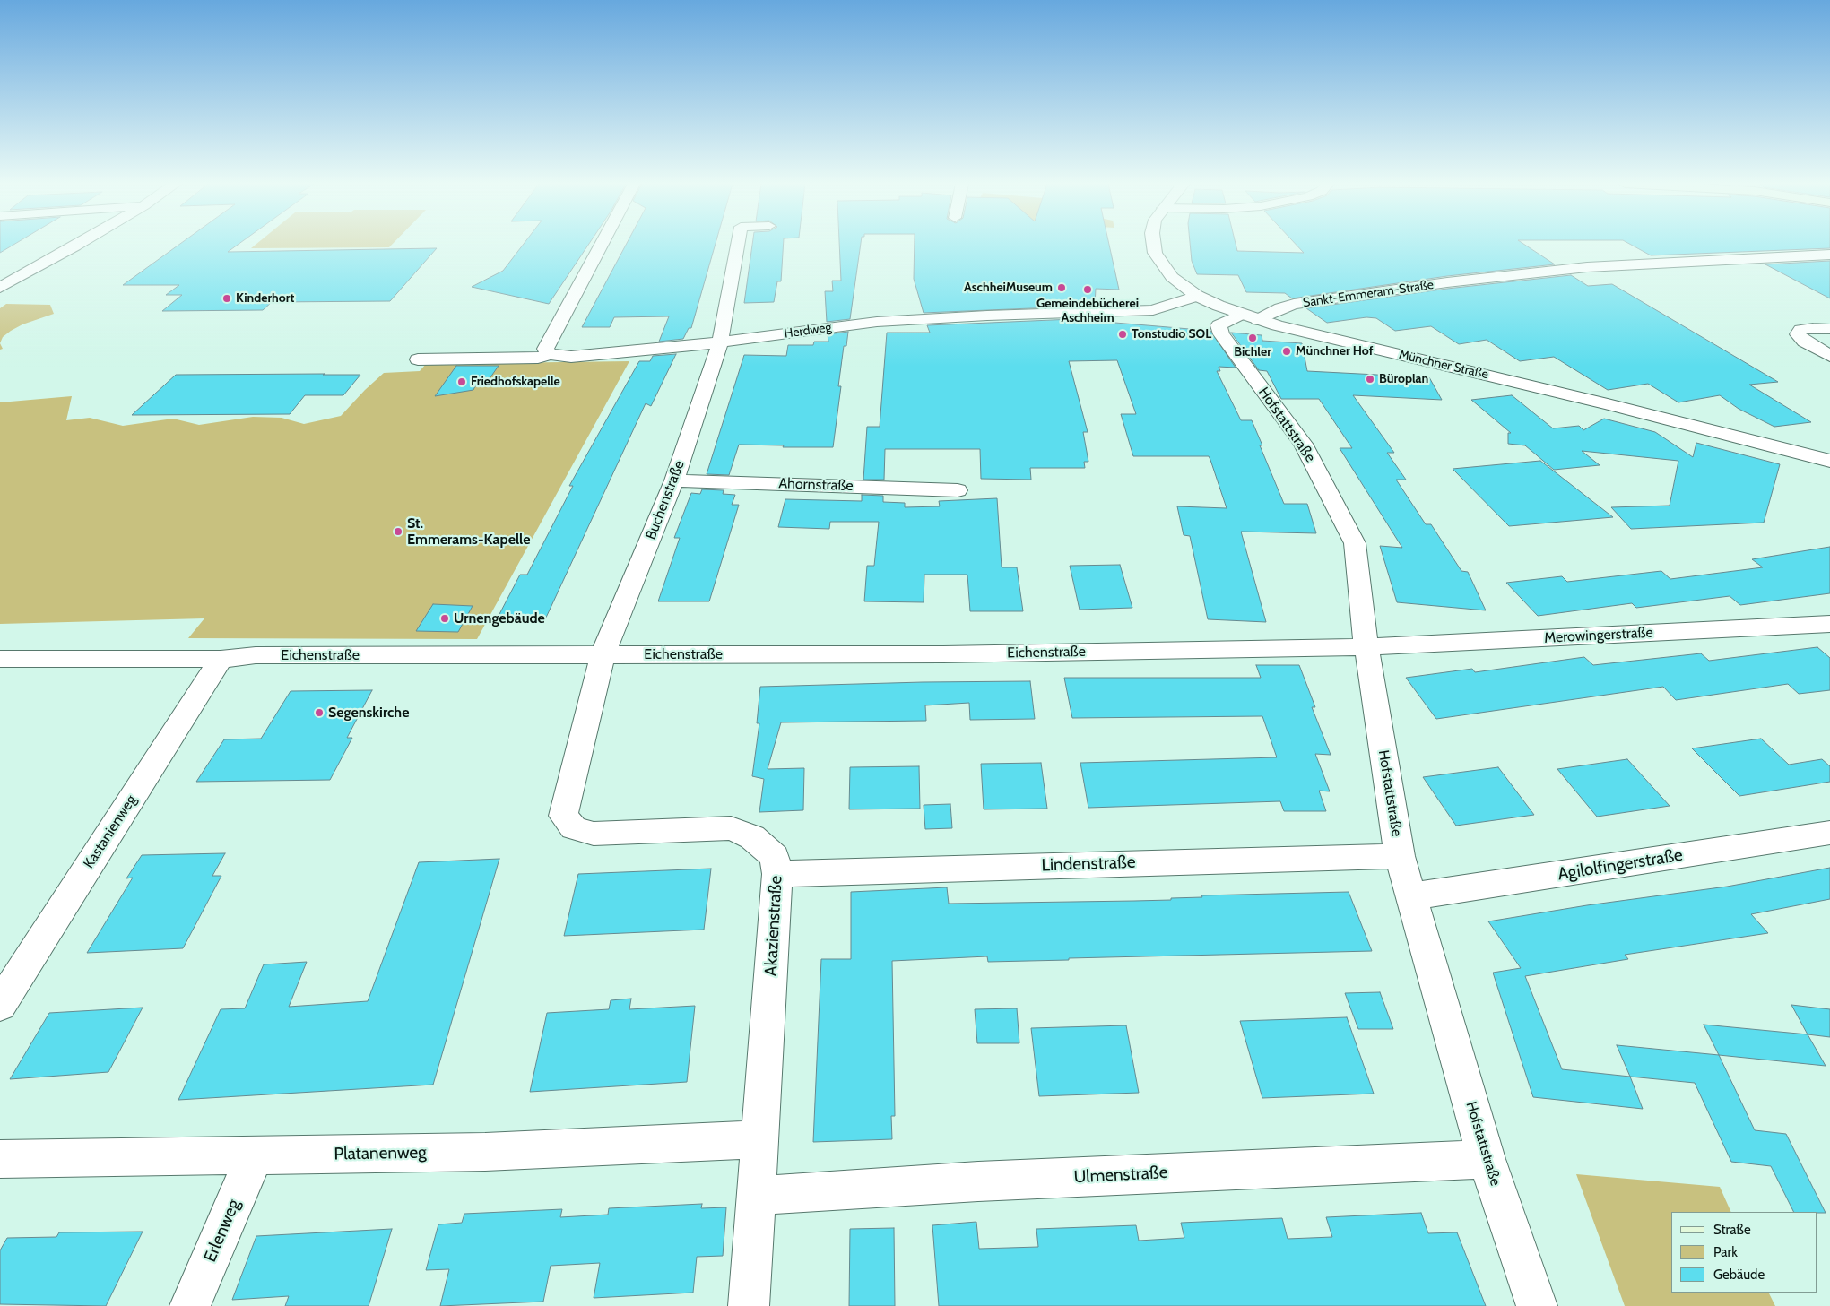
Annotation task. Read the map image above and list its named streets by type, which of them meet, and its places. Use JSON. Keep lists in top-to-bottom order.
{
  "streets": {
    "street": [
      "Sankt-Emmeram-Straße",
      "Herdweg",
      "Münchner Straße",
      "Hofstattstraße",
      "Ahornstraße",
      "Buchenstraße",
      "Merowingerstraße",
      "Eichenstraße",
      "Kastanienweg",
      "Lindenstraße",
      "Agilolfingerstraße",
      "Akazienstraße",
      "Platanenweg",
      "Ulmenstraße",
      "Erlenweg"
    ]
  },
  "crossings": [
    ["Sankt-Emmeram-Straße", "Münchner Straße"],
    ["Sankt-Emmeram-Straße", "Hofstattstraße"],
    ["Herdweg", "Münchner Straße"],
    ["Herdweg", "Buchenstraße"],
    ["Münchner Straße", "Hofstattstraße"],
    ["Hofstattstraße", "Merowingerstraße"],
    ["Hofstattstraße", "Eichenstraße"],
    ["Hofstattstraße", "Lindenstraße"],
    ["Hofstattstraße", "Agilolfingerstraße"],
    ["Hofstattstraße", "Ulmenstraße"],
    ["Ahornstraße", "Buchenstraße"],
    ["Buchenstraße", "Eichenstraße"],
    ["Buchenstraße", "Akazienstraße"],
    ["Merowingerstraße", "Eichenstraße"],
    ["Eichenstraße", "Kastanienweg"],
    ["Eichenstraße", "Akazienstraße"],
    ["Lindenstraße", "Akazienstraße"],
    ["Akazienstraße", "Platanenweg"],
    ["Akazienstraße", "Ulmenstraße"],
    ["Platanenweg", "Erlenweg"]
  ],
  "places": [
    "AschheiMuseum",
    "Gemeindebücherei Aschheim",
    "Kinderhort",
    "Tonstudio SOL",
    "Bichler",
    "Münchner Hof",
    "Büroplan",
    "Friedhofskapelle",
    "St. Emmerams-Kapelle",
    "Urnengebäude",
    "Segenskirche"
  ],
  "legend": ["Straße", "Park", "Gebäude"]
}
